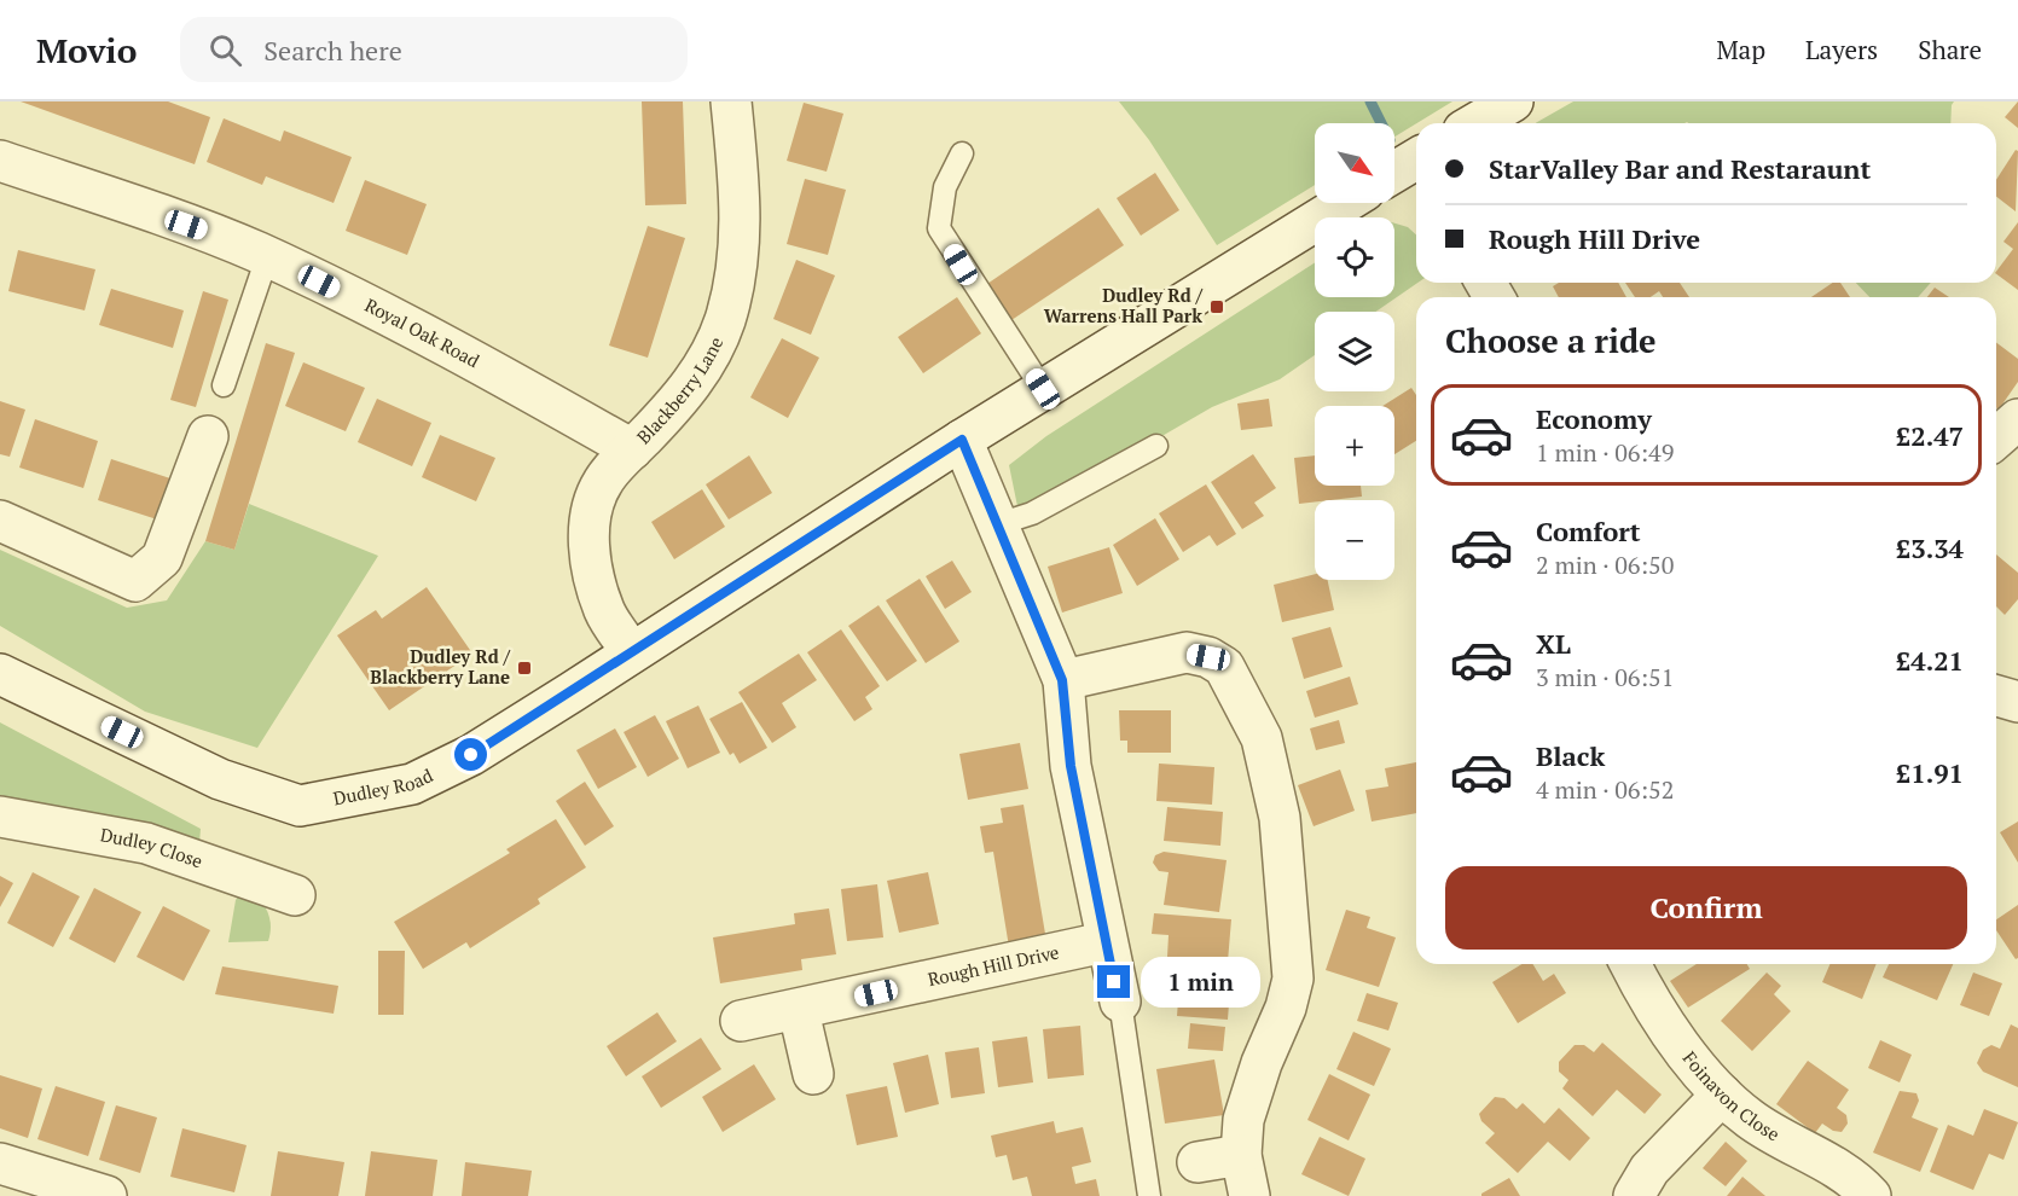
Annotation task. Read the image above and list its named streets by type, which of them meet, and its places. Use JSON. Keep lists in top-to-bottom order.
{
  "streets": {
    "street": [
      "Royal Oak Road",
      "Blackberry Lane",
      "Dudley Road",
      "Dudley Close",
      "Rough Hill Drive",
      "Foinavon Close"
    ]
  },
  "crossings": [
    ["Royal Oak Road", "Blackberry Lane"],
    ["Blackberry Lane", "Dudley Road"]
  ],
  "places": {
    "transit": ["Dudley Rd / Warrens Hall Park", "Dudley Rd / Blackberry Lane"]
  },
  "north": "bottom right",
  "page": {
    "header": "Movio",
    "search": "Search here",
    "nav": ["Map", "Layers", "Share"],
    "map_buttons": ["+", "−"],
    "banner": ["StarValley Bar and Restaraunt", "Rough Hill Drive"],
    "heading": "Choose a ride",
    "list": [
      {
        "name": "Economy",
        "note": "1 min · 06:49",
        "value": "£2.47"
      },
      {
        "name": "Comfort",
        "note": "2 min · 06:50",
        "value": "£3.34"
      },
      {
        "name": "XL",
        "note": "3 min · 06:51",
        "value": "£4.21"
      },
      {
        "name": "Black",
        "note": "4 min · 06:52",
        "value": "£1.91"
      }
    ],
    "buttons": "Confirm",
    "bubble": "1 min"
  }
}
